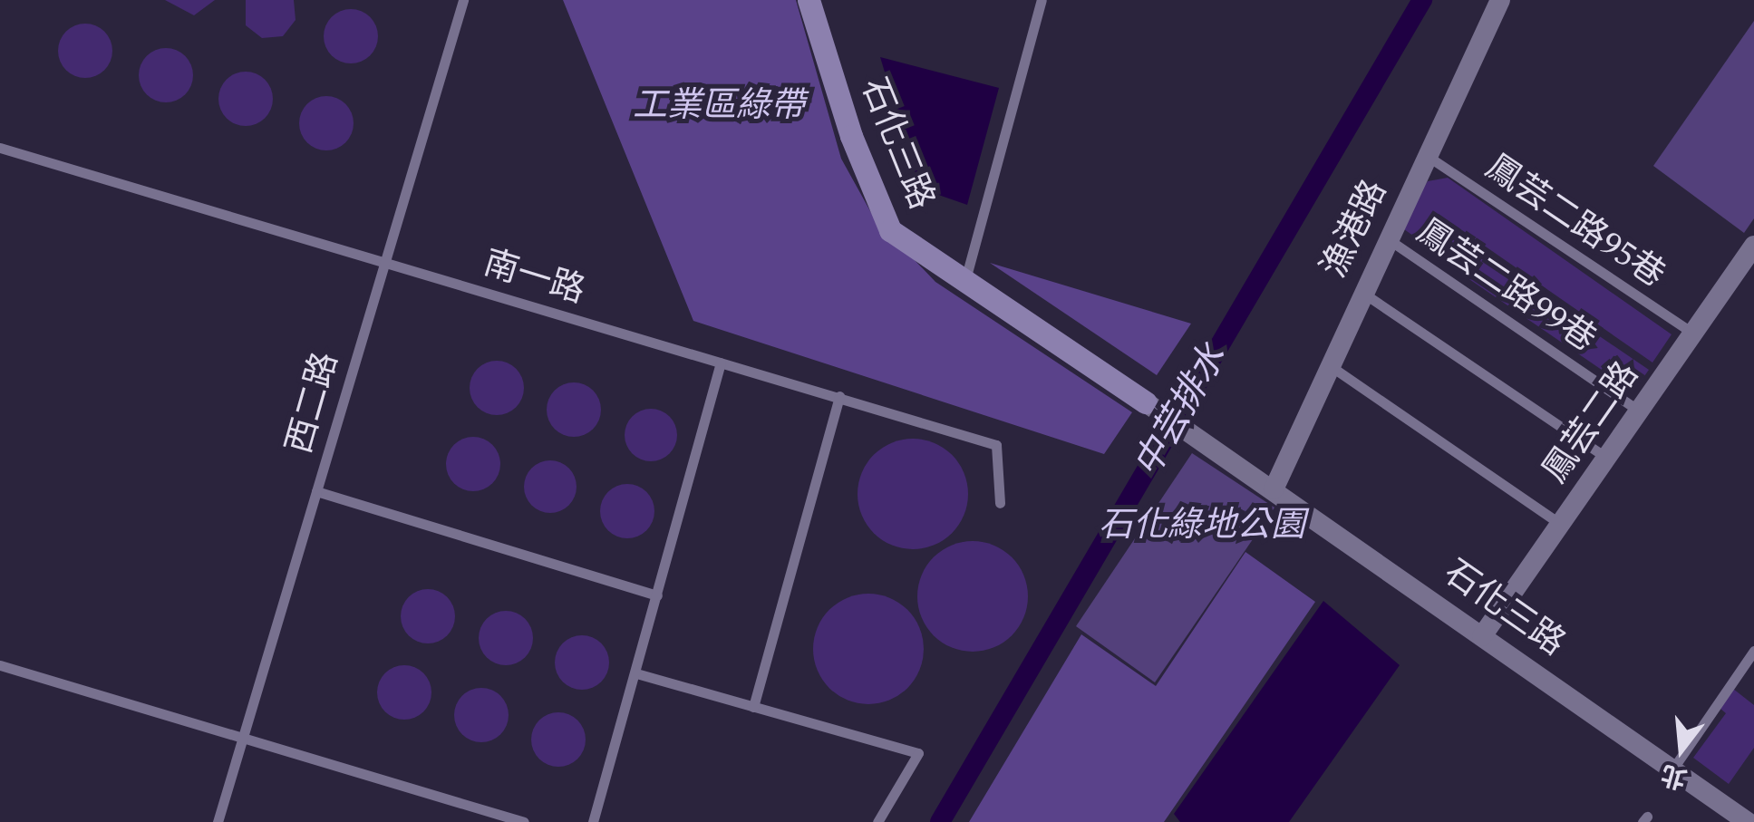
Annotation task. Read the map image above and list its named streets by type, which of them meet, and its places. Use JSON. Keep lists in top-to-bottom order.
{
  "streets": {
    "street": ["石化三路", "漁港路", "鳳芸二路"],
    "lane": [
      "鳳芸二路95巷",
      "南一路",
      "鳳芸二路99巷",
      "西二路"
    ]
  },
  "crossings": [
    ["石化三路", "漁港路"],
    ["石化三路", "鳳芸二路"],
    ["鳳芸二路95巷", "漁港路"],
    ["鳳芸二路95巷", "鳳芸二路"],
    ["漁港路", "鳳芸二路99巷"],
    ["南一路", "西二路"],
    ["鳳芸二路99巷", "鳳芸二路"]
  ],
  "water": ["中芸排水"],
  "parks": ["工業區綠帶", "石化綠地公園"],
  "north": "bottom"
}
